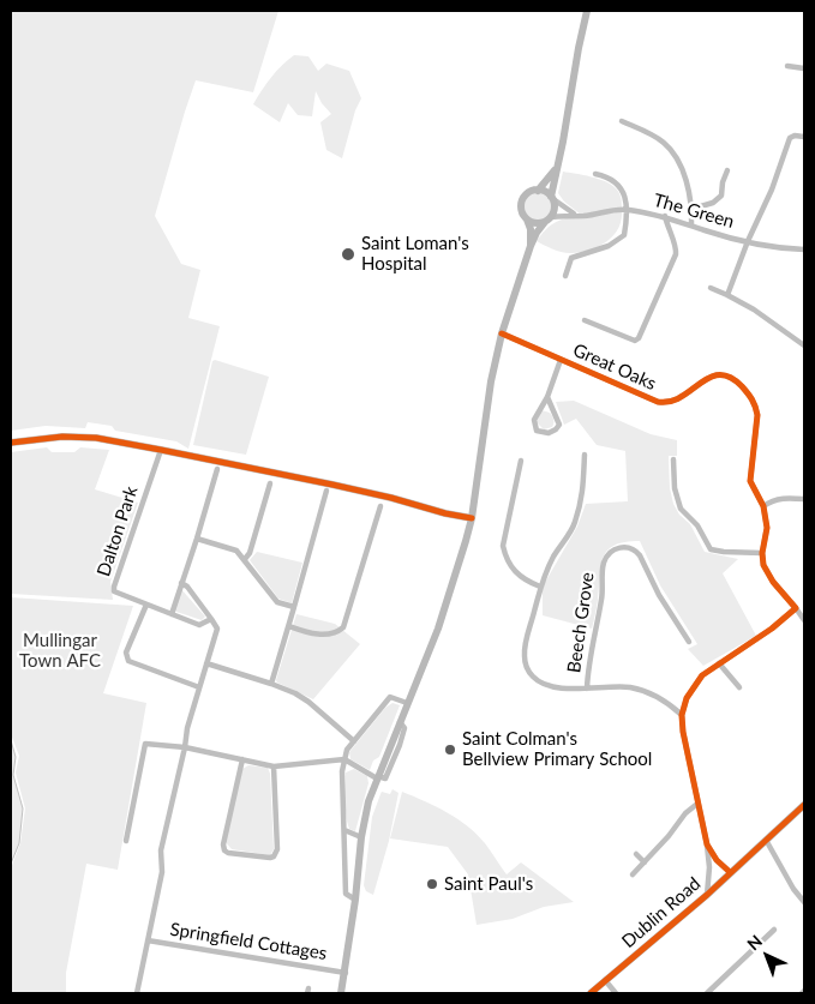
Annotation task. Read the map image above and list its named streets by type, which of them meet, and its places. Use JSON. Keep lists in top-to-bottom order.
{
  "streets": {
    "street": [
      "The Green",
      "Great Oaks",
      "Dalton Park",
      "Beech Grove",
      "Dublin Road",
      "Springfield Cottages"
    ]
  },
  "parks": ["Mullingar Town AFC"],
  "places": ["Saint Loman's Hospital", "Saint Colman's Bellview Primary School", "Saint Paul's"],
  "north": "top left"
}
